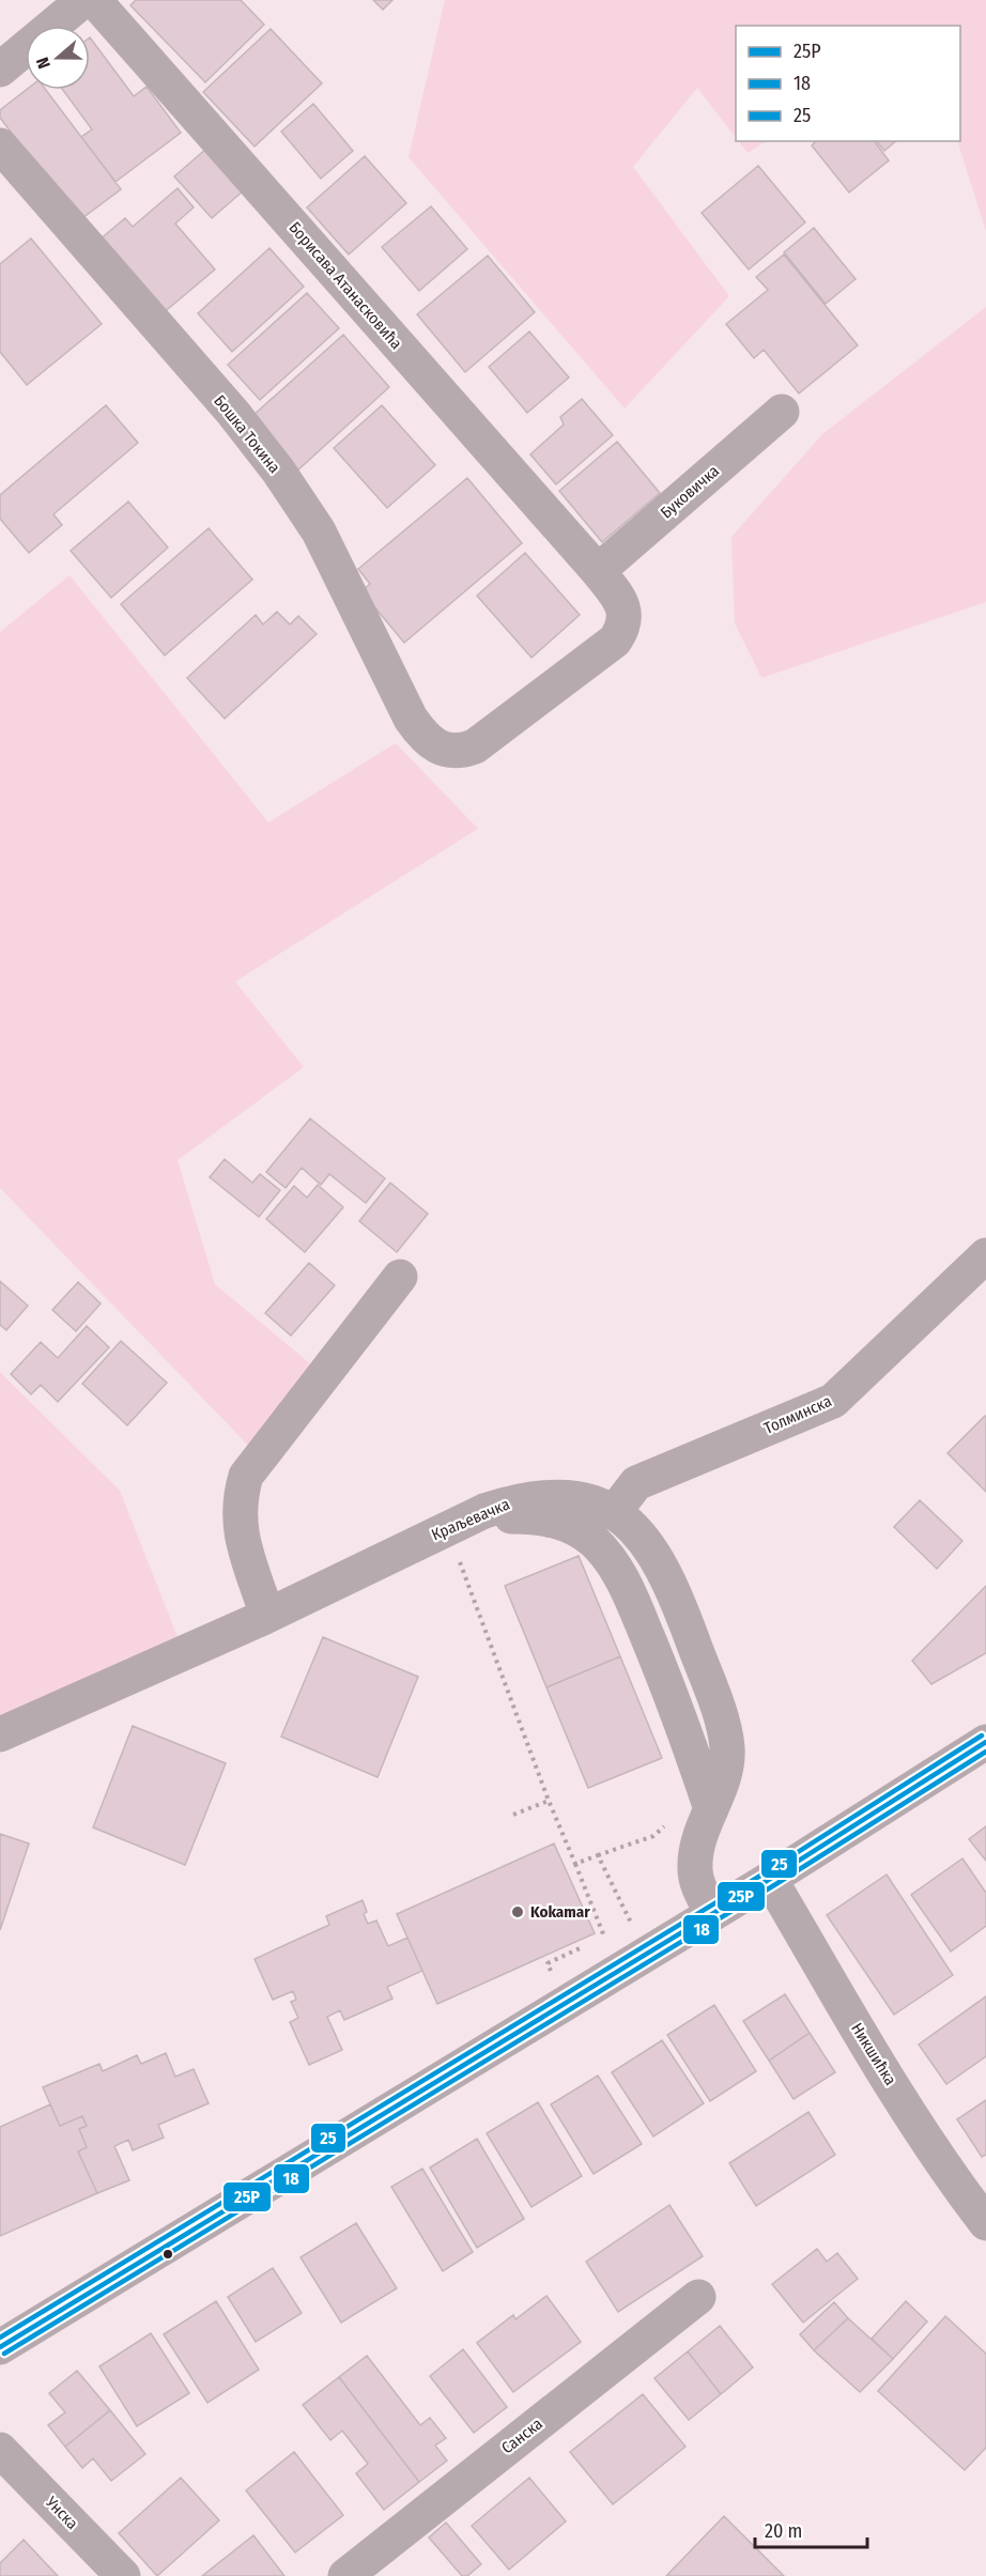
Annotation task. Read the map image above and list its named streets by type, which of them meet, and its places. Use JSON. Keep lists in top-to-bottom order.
{
  "streets": {
    "street": [
      "Борисава Атанасковића",
      "Бошка Токина",
      "Буковичка",
      "Толминска",
      "Краљевачка",
      "Никшићка",
      "Санска",
      "Унска"
    ]
  },
  "crossings": [
    ["Борисава Атанасковића", "Бошка Токина"],
    ["Борисава Атанасковића", "Буковичка"],
    ["Толминска", "Краљевачка"]
  ],
  "places": ["Kokamar"],
  "lines": ["transit line 25", "transit line 25P", "transit line 18"],
  "legend": ["25P", "18", "25"],
  "scale_bar": "20 m",
  "north": "left"
}
